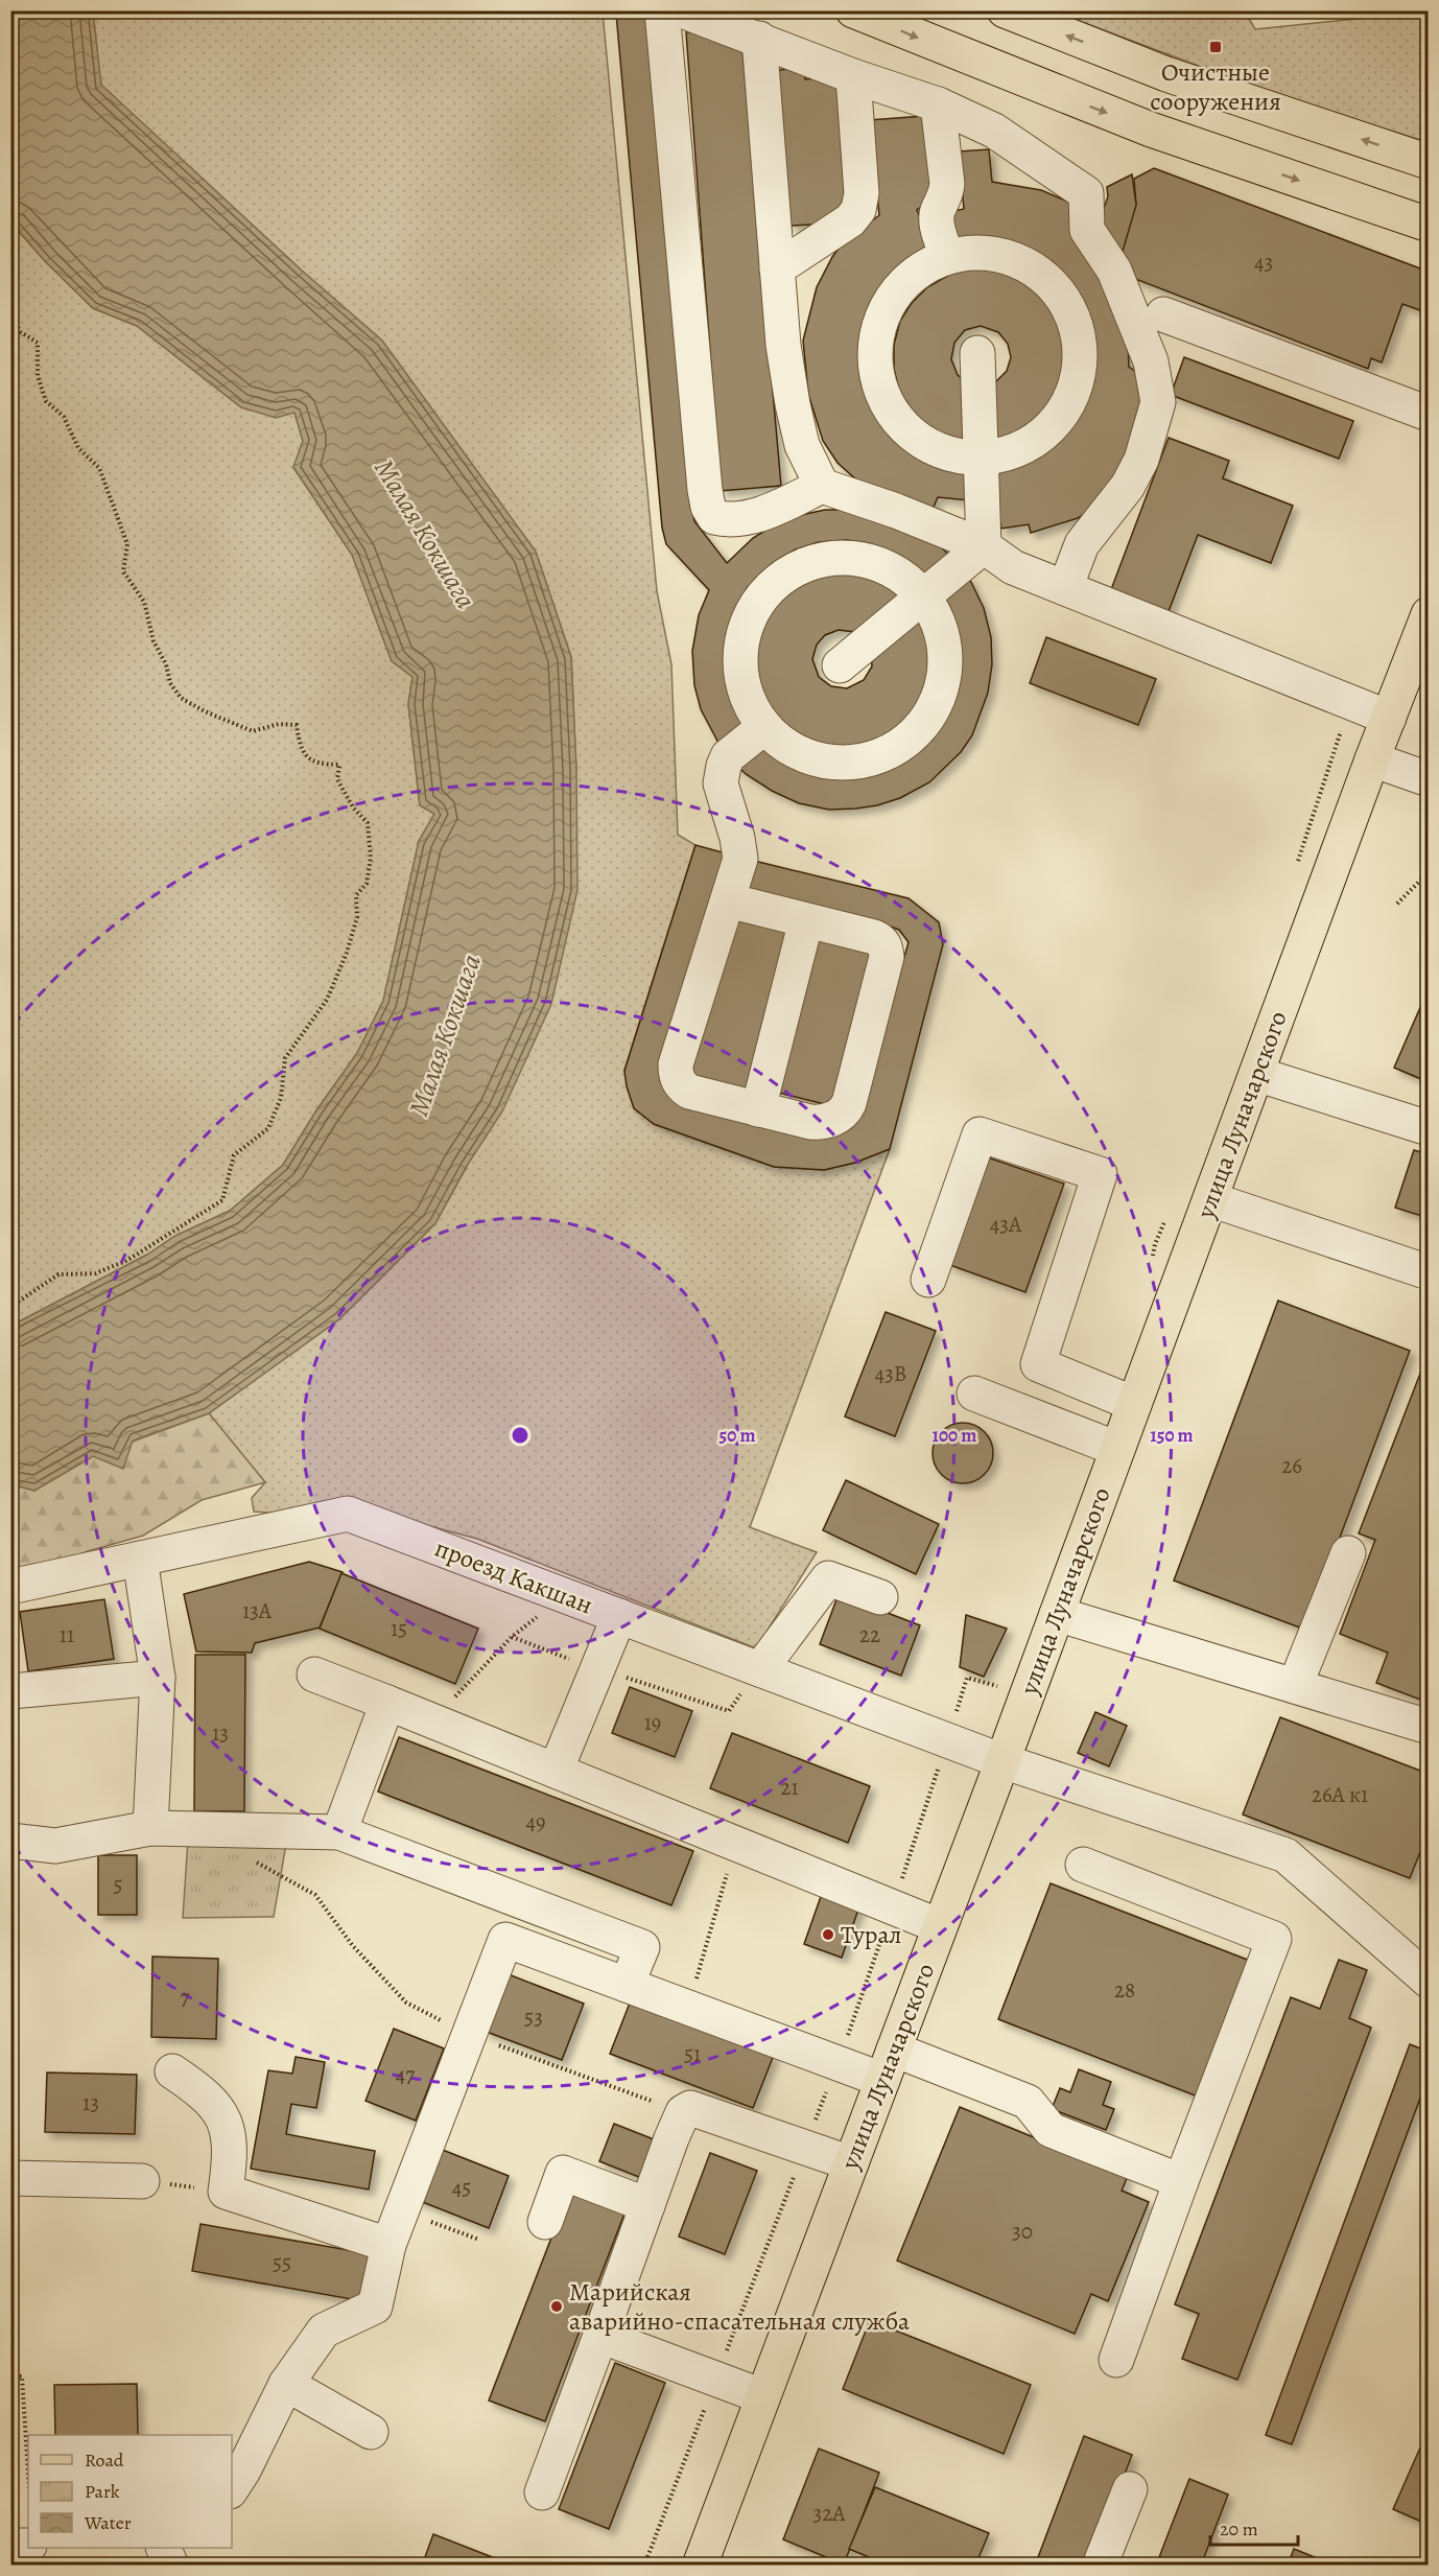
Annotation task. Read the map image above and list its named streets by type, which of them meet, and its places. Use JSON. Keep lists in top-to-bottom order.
{
  "streets": {
    "main road": ["улица Луначарского"],
    "street": ["проезд Какшан"]
  },
  "crossings": [
    ["улица Луначарского", "проезд Какшан"]
  ],
  "water": ["Малая Кокшага"],
  "places": {
    "transit": ["Очистные сооружения"],
    "other": ["Турал", "Марийская аварийно-спасательная служба"]
  },
  "house_numbers": [
    "43",
    "43А",
    "43В",
    "26",
    "13А",
    "15",
    "11",
    "22",
    "19",
    "13",
    "21",
    "26А к1",
    "49",
    "5",
    "28",
    "7",
    "53",
    "51",
    "47",
    "13",
    "45",
    "30",
    "55",
    "32А"
  ],
  "legend": ["Road", "Park", "Water"],
  "scale_bar": "20 m",
  "rings": ["50 m", "100 m", "150 m"]
}
